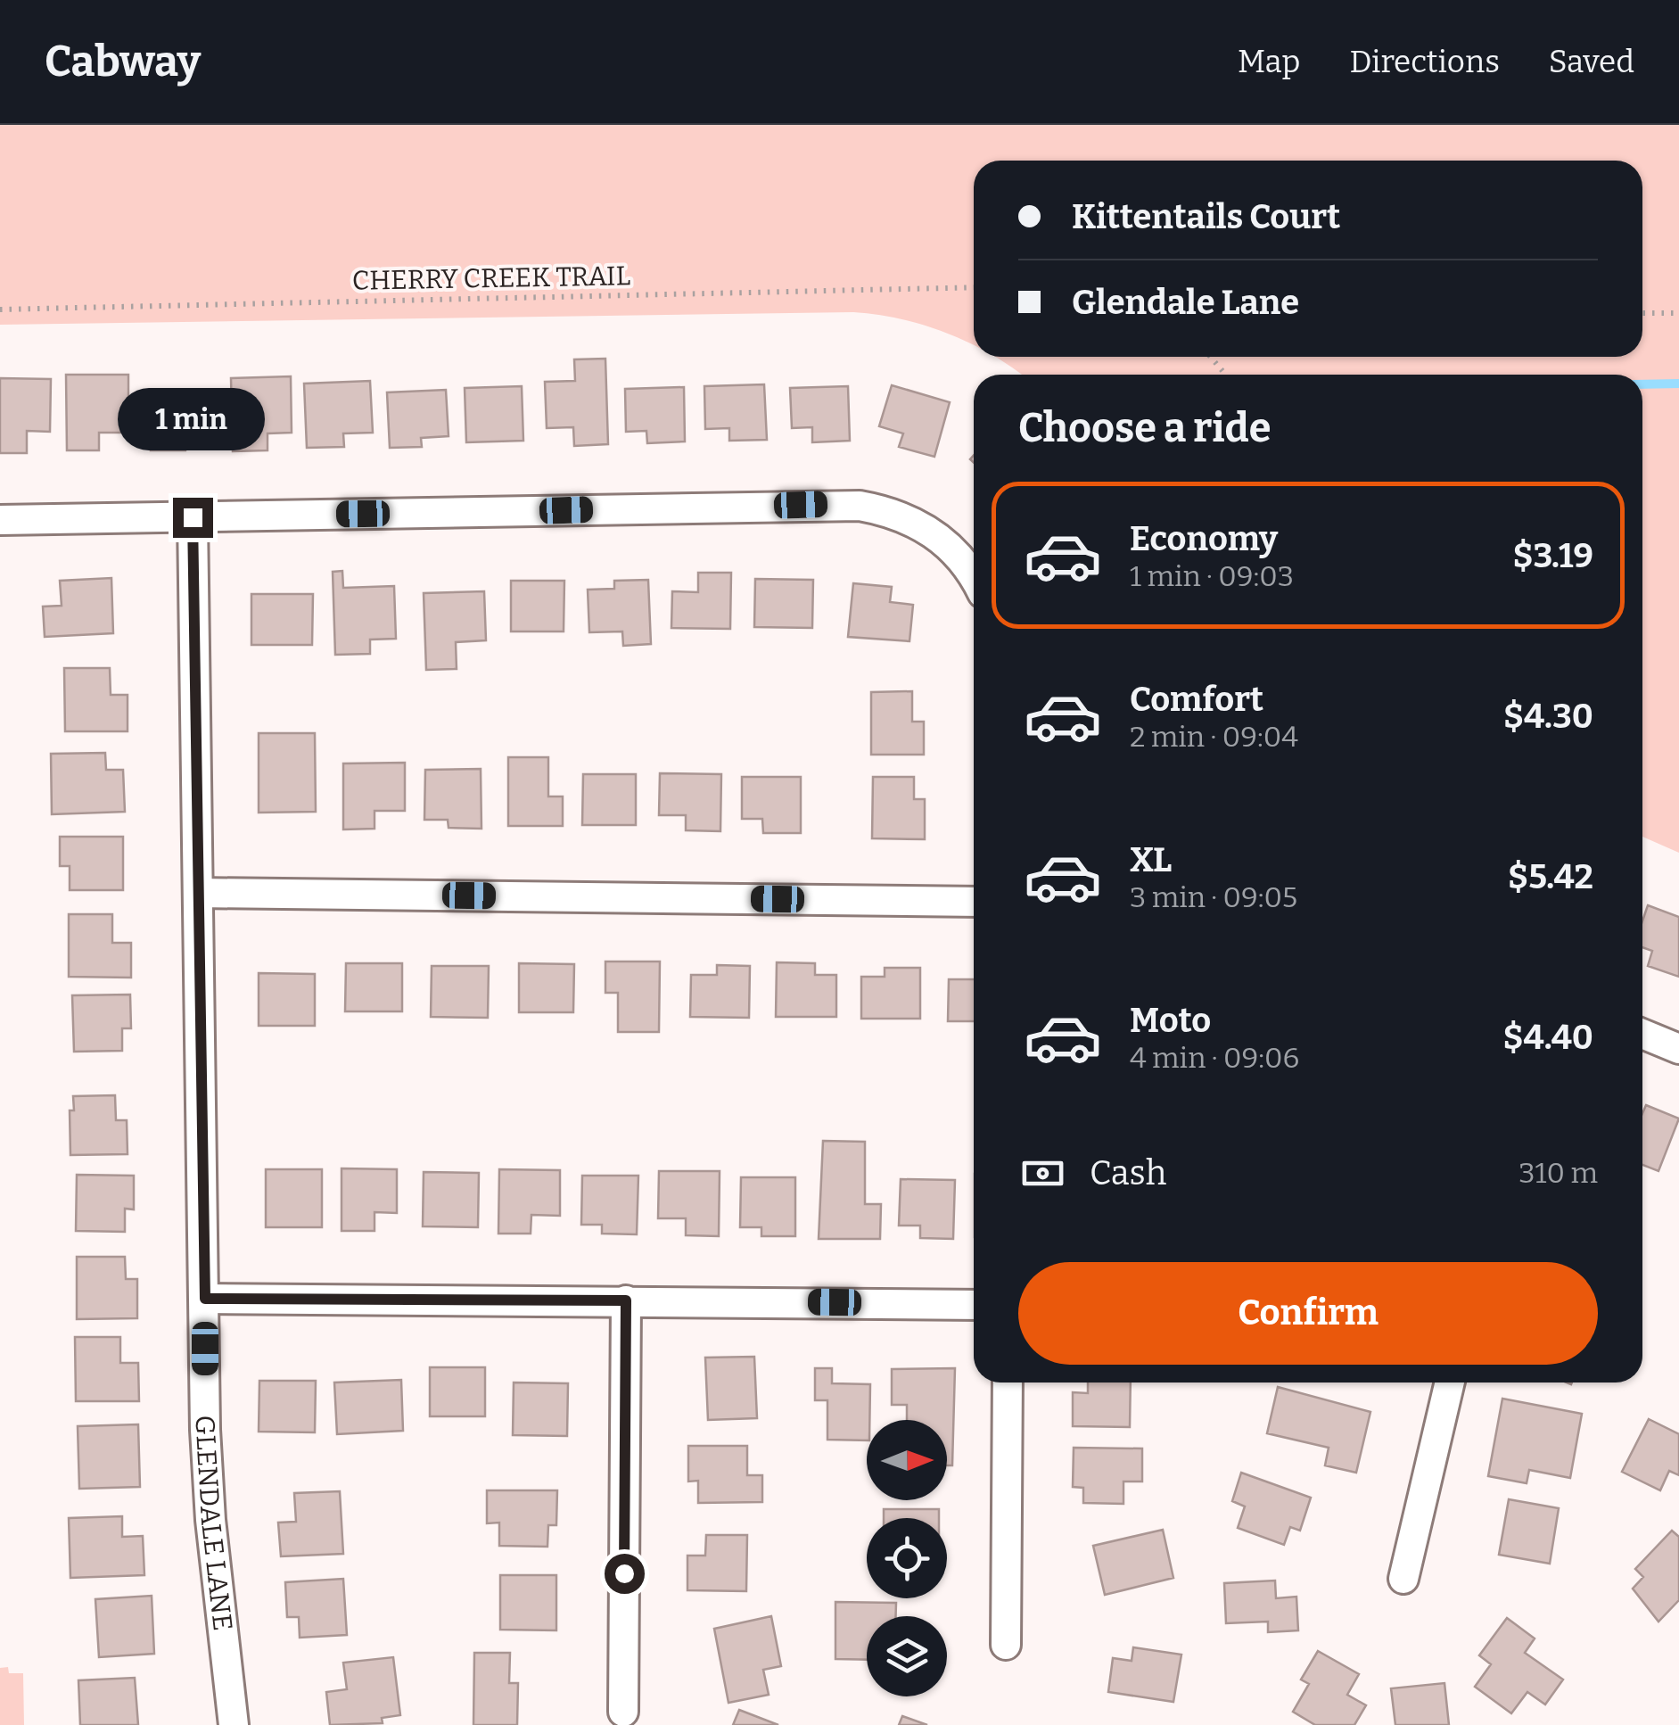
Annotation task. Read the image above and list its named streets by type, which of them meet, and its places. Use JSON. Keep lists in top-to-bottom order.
{
  "streets": {
    "street": ["GLENDALE LANE"],
    "path": ["CHERRY CREEK TRAIL"]
  },
  "north": "right",
  "page": {
    "header": "Cabway",
    "nav": ["Map", "Directions", "Saved"],
    "banner": ["Kittentails Court", "Glendale Lane"],
    "heading": "Choose a ride",
    "bubble": "1 min",
    "list": [
      {
        "name": "Economy",
        "note": "1 min · 09:03",
        "value": "$3.19"
      },
      {
        "name": "Comfort",
        "note": "2 min · 09:04",
        "value": "$4.30"
      },
      {
        "name": "XL",
        "note": "3 min · 09:05",
        "value": "$5.42"
      },
      {
        "name": "Moto",
        "note": "4 min · 09:06",
        "value": "$4.40"
      }
    ],
    "pay": ["Cash", "310 m"],
    "buttons": "Confirm"
  }
}
